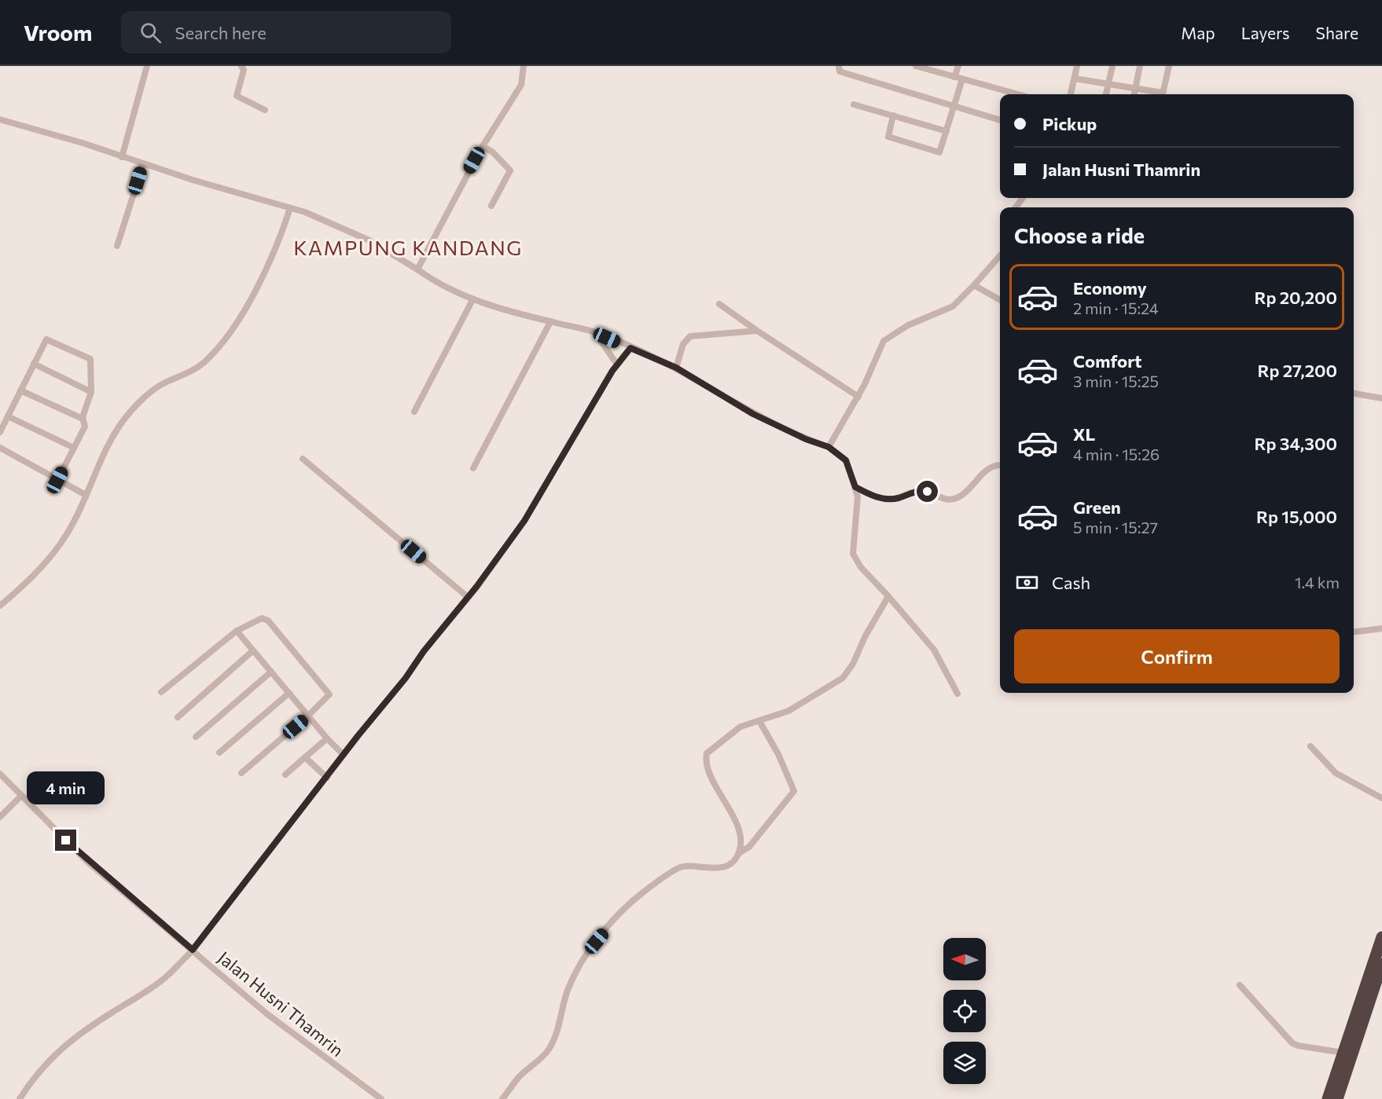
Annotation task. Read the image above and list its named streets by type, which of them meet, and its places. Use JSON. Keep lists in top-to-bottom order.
{
  "streets": {
    "street": ["Jalan Husni Thamrin"]
  },
  "districts": ["KAMPUNG KANDANG"],
  "north": "left",
  "page": {
    "header": "Vroom",
    "search": "Search here",
    "nav": ["Map", "Layers", "Share"],
    "banner": ["Pickup", "Jalan Husni Thamrin"],
    "heading": "Choose a ride",
    "list": [
      {
        "name": "Economy",
        "note": "2 min · 15:24",
        "value": "Rp 20,200"
      },
      {
        "name": "Comfort",
        "note": "3 min · 15:25",
        "value": "Rp 27,200"
      },
      {
        "name": "XL",
        "note": "4 min · 15:26",
        "value": "Rp 34,300"
      },
      {
        "name": "Green",
        "note": "5 min · 15:27",
        "value": "Rp 15,000"
      }
    ],
    "pay": ["Cash", "1.4 km"],
    "buttons": "Confirm",
    "bubble": "4 min"
  }
}
